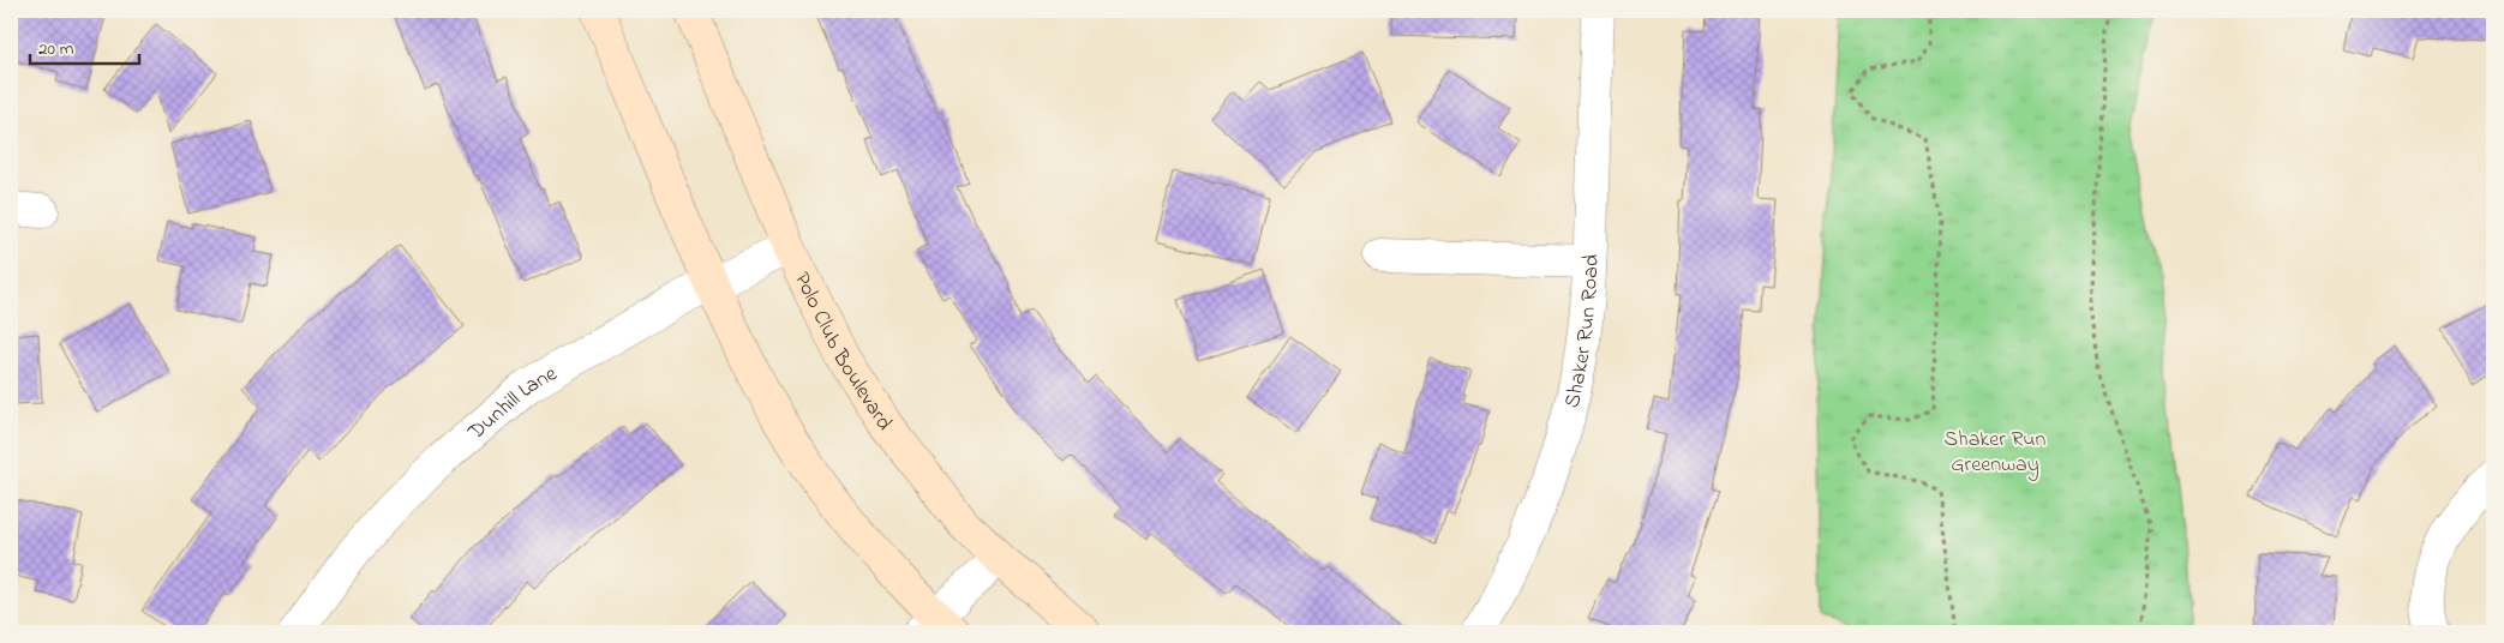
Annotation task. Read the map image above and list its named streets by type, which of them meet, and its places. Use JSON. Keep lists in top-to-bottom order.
{
  "streets": {
    "street": ["Shaker Run Road", "Polo Club Boulevard", "Dunhill Lane"]
  },
  "crossings": [
    ["Polo Club Boulevard", "Dunhill Lane"]
  ],
  "parks": ["Shaker Run Greenway"],
  "scale_bar": "20 m"
}
